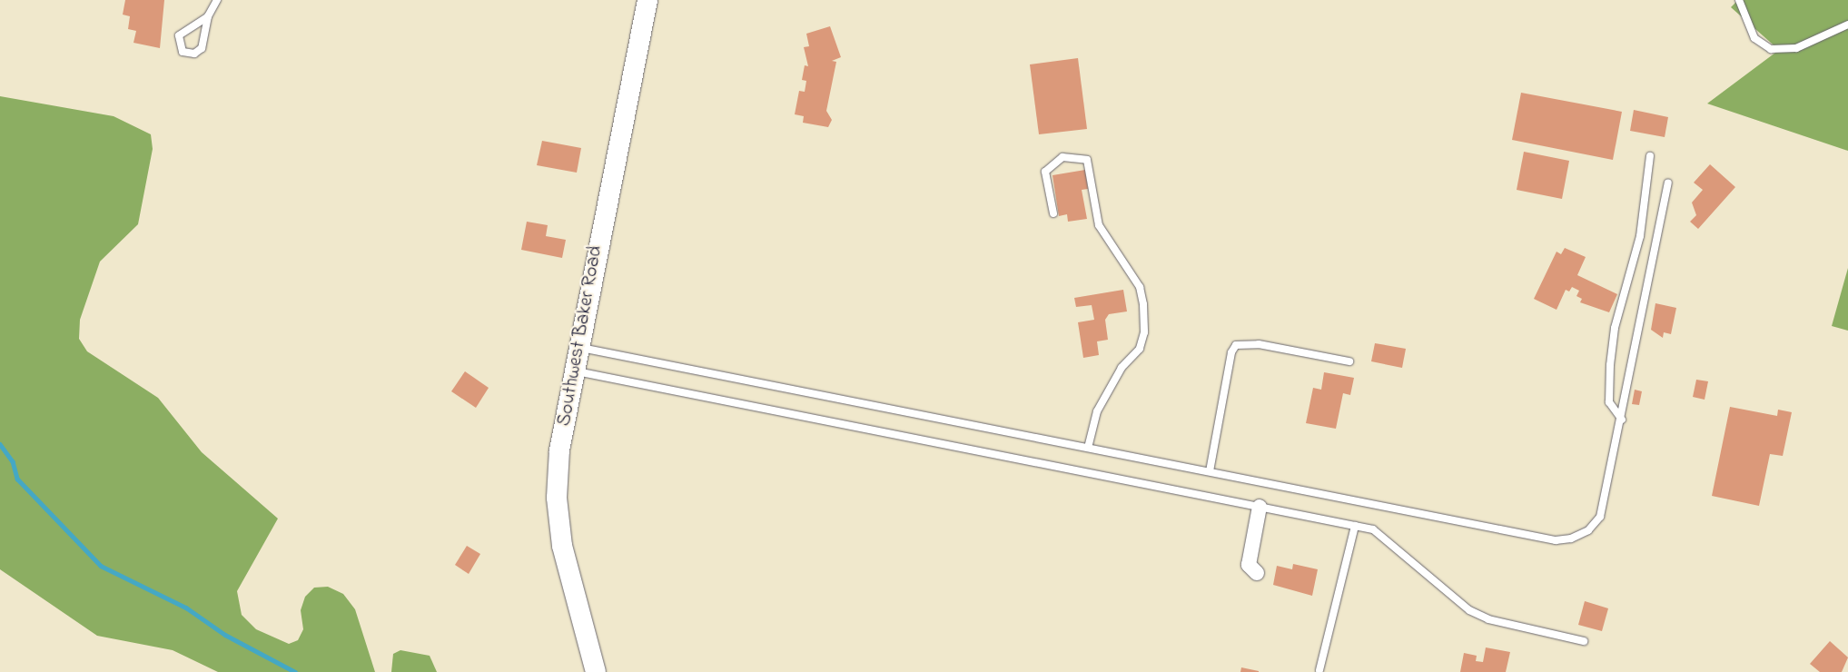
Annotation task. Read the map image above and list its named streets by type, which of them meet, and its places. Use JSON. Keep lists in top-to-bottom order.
{
  "streets": {
    "main road": ["Southwest Baker Road"]
  }
}
